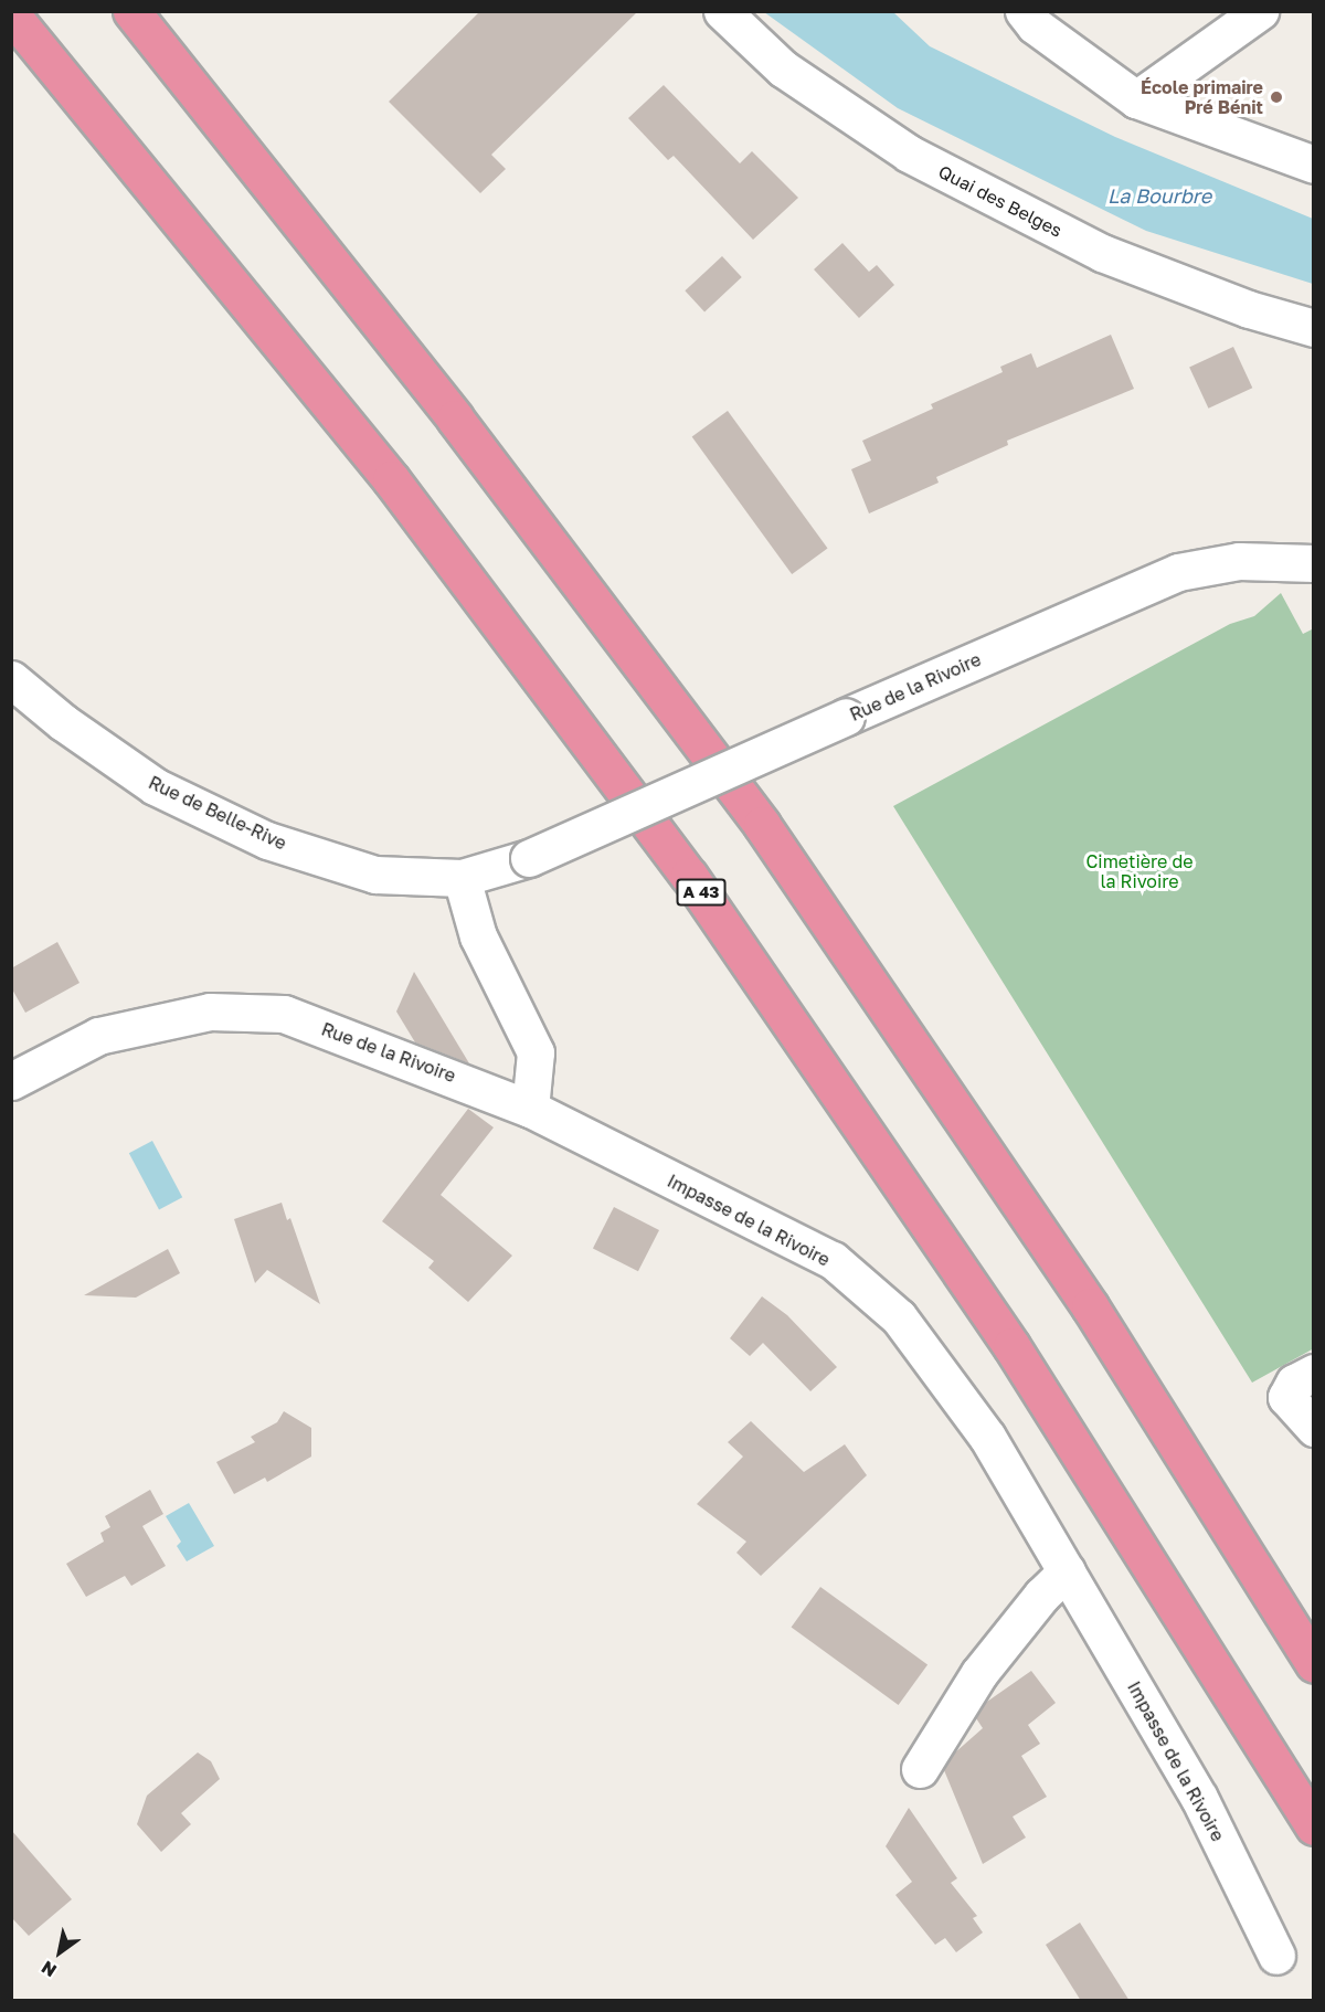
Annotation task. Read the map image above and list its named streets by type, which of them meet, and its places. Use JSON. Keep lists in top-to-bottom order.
{
  "streets": {
    "highway": ["A 43"],
    "street": [
      "Quai des Belges",
      "Rue de la Rivoire",
      "Rue de Belle-Rive",
      "Impasse de la Rivoire"
    ]
  },
  "crossings": [
    ["Rue de la Rivoire", "Rue de Belle-Rive"],
    ["Rue de la Rivoire", "Impasse de la Rivoire"]
  ],
  "water": ["La Bourbre"],
  "parks": ["Cimetière de la Rivoire"],
  "places": ["École primaire Pré Bénit"],
  "north": "bottom left"
}
